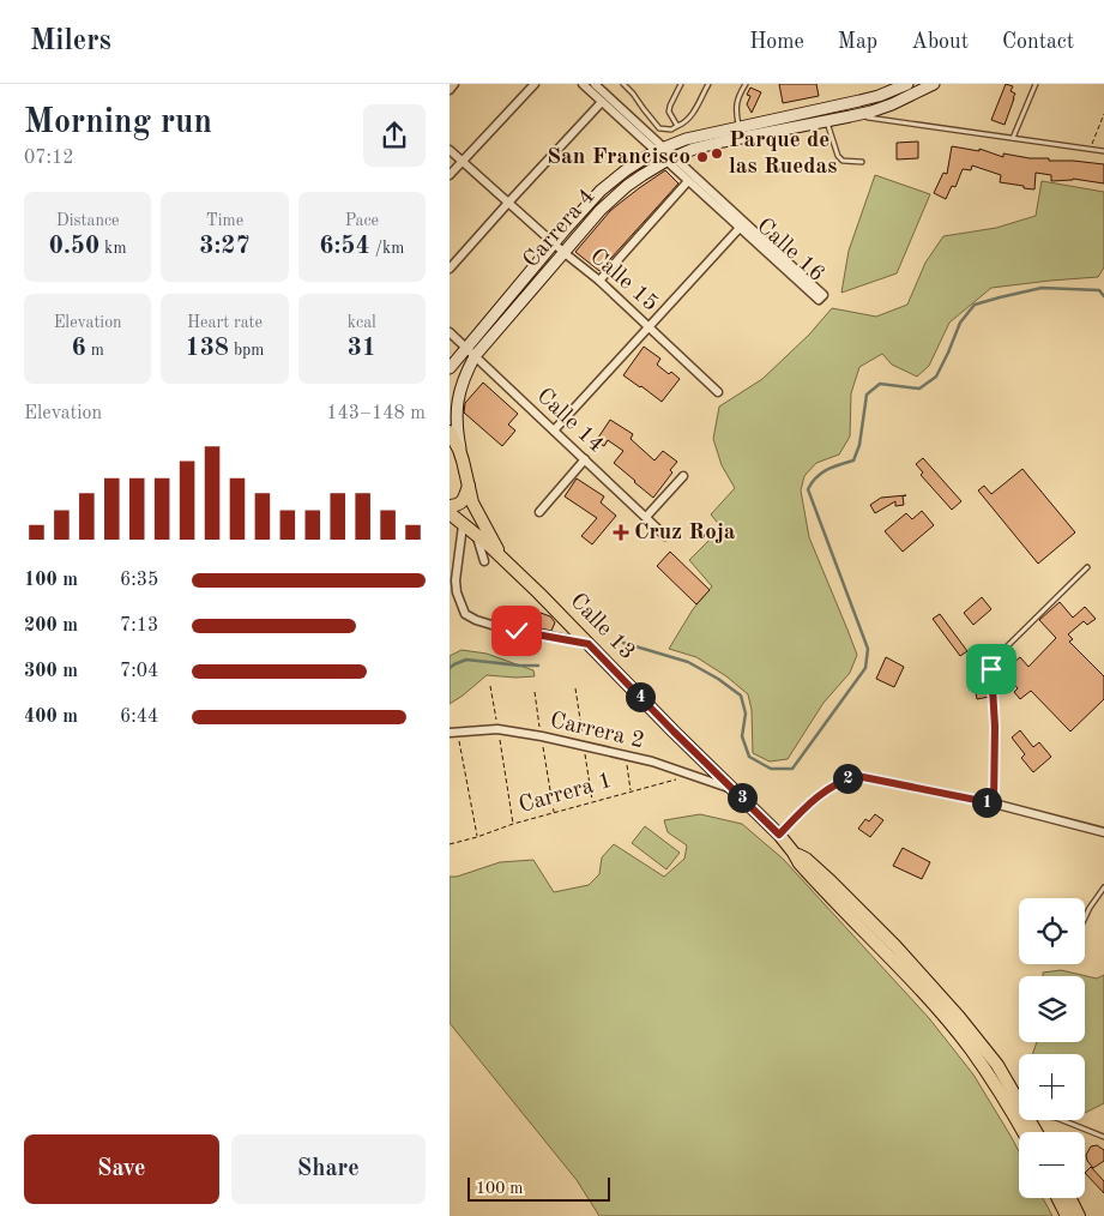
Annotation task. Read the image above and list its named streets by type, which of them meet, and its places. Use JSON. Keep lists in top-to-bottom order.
{
  "streets": {
    "main road": ["Carrera 4", "Calle 13"],
    "street": [
      "Calle 16",
      "Calle 15",
      "Calle 14",
      "Carrera 2"
    ],
    "path": ["Carrera 1"]
  },
  "crossings": [
    ["Carrera 4", "Calle 16"],
    ["Carrera 4", "Calle 15"],
    ["Carrera 4", "Calle 14"],
    ["Calle 13", "Carrera 2"],
    ["Carrera 2", "Carrera 1"]
  ],
  "places": {
    "other": ["Parque de las Ruedas", "San Francisco"],
    "health": ["Cruz Roja"]
  },
  "scale_bar": "100 m",
  "page": {
    "header": "Milers",
    "nav": [
      "Home",
      "Map",
      "About",
      "Contact"
    ],
    "heading": ["Morning run", "07:12"],
    "stats": [
      ["Distance", "0.50 km"],
      ["Time", "3:27"],
      ["Pace", "6:54 /km"],
      ["Elevation", "6 m"],
      ["Heart rate", "138 bpm"],
      ["kcal", "31"]
    ],
    "chart": ["Elevation", "143–148 m"],
    "list": [
      {
        "name": "100 m",
        "note": "6:35"
      },
      {
        "name": "200 m",
        "note": "7:13"
      },
      {
        "name": "300 m",
        "note": "7:04"
      },
      {
        "name": "400 m",
        "note": "6:44"
      }
    ],
    "pins": [
      "4",
      "2",
      "3",
      "1"
    ],
    "map_buttons": ["+", "−"],
    "buttons": ["Save", "Share"],
    "scale": "100 m"
  }
}
